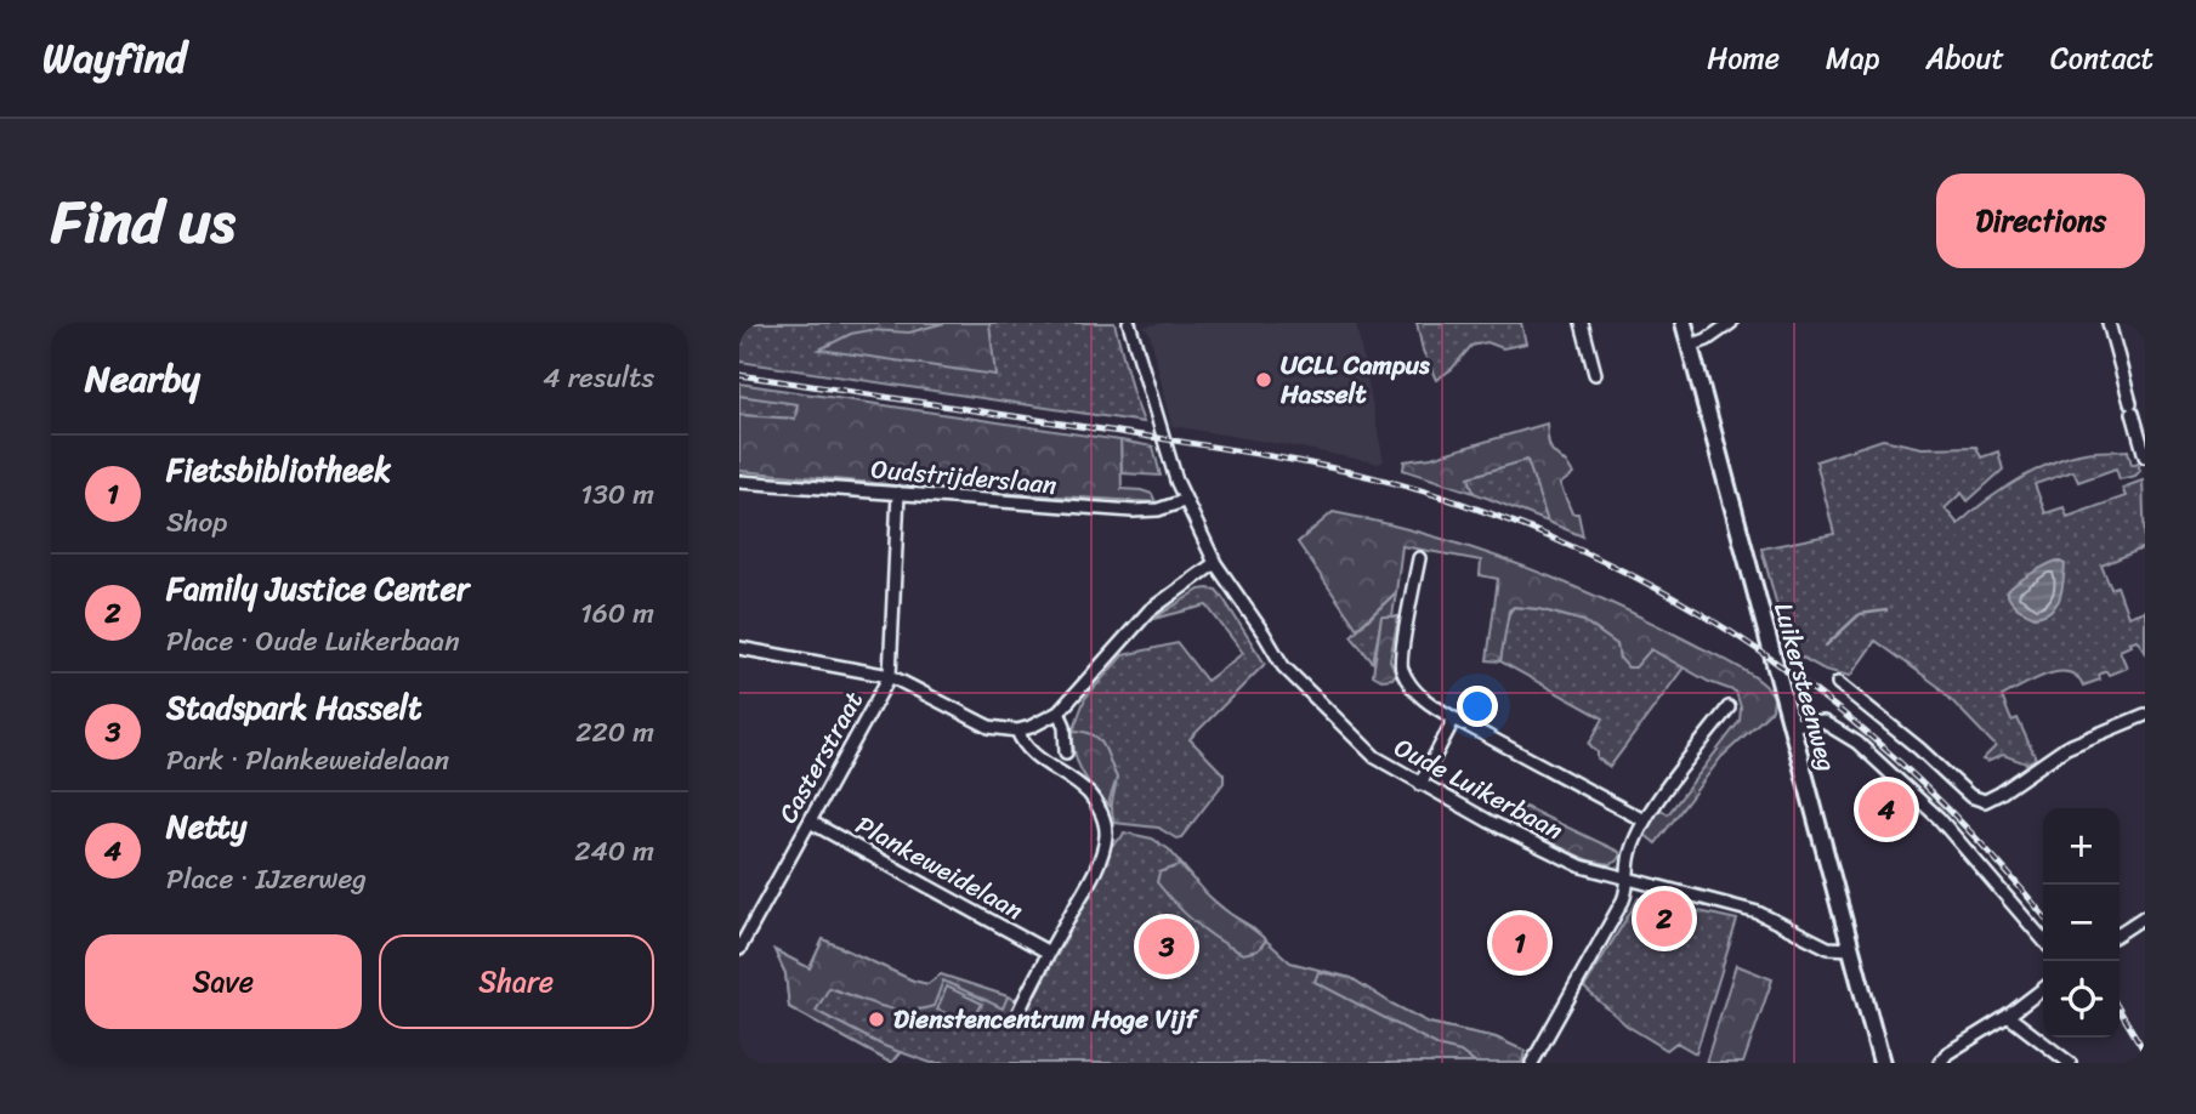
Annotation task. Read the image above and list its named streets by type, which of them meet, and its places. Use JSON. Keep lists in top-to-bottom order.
{
  "streets": {
    "main road": ["Luikersteenweg"],
    "street": [
      "Oudstrijderslaan",
      "Casterstraat",
      "Oude Luikerbaan",
      "Plankeweidelaan"
    ]
  },
  "crossings": [
    ["Oudstrijderslaan", "Oude Luikerbaan"],
    ["Luikersteenweg", "Oude Luikerbaan"],
    ["Casterstraat", "Plankeweidelaan"]
  ],
  "places": ["UCLL Campus Hasselt", "Dienstencentrum Hoge Vijf"],
  "page": {
    "header": "Wayfind",
    "nav": [
      "Home",
      "Map",
      "About",
      "Contact"
    ],
    "title": "Find us",
    "buttons": [
      "Directions",
      ["Save", "Share"]
    ],
    "heading": ["Nearby", "4 results"],
    "list": [
      {
        "mark": "1",
        "name": "Fietsbibliotheek",
        "note": "Shop",
        "value": "130 m"
      },
      {
        "mark": "2",
        "name": "Family Justice Center",
        "note": "Place · Oude Luikerbaan",
        "value": "160 m"
      },
      {
        "mark": "3",
        "name": "Stadspark Hasselt",
        "note": "Park · Plankeweidelaan",
        "value": "220 m"
      },
      {
        "mark": "4",
        "name": "Netty",
        "note": "Place · IJzerweg",
        "value": "240 m"
      }
    ],
    "pins": [
      "4",
      "2",
      "1",
      "3"
    ],
    "map_buttons": ["+", "−"]
  }
}
